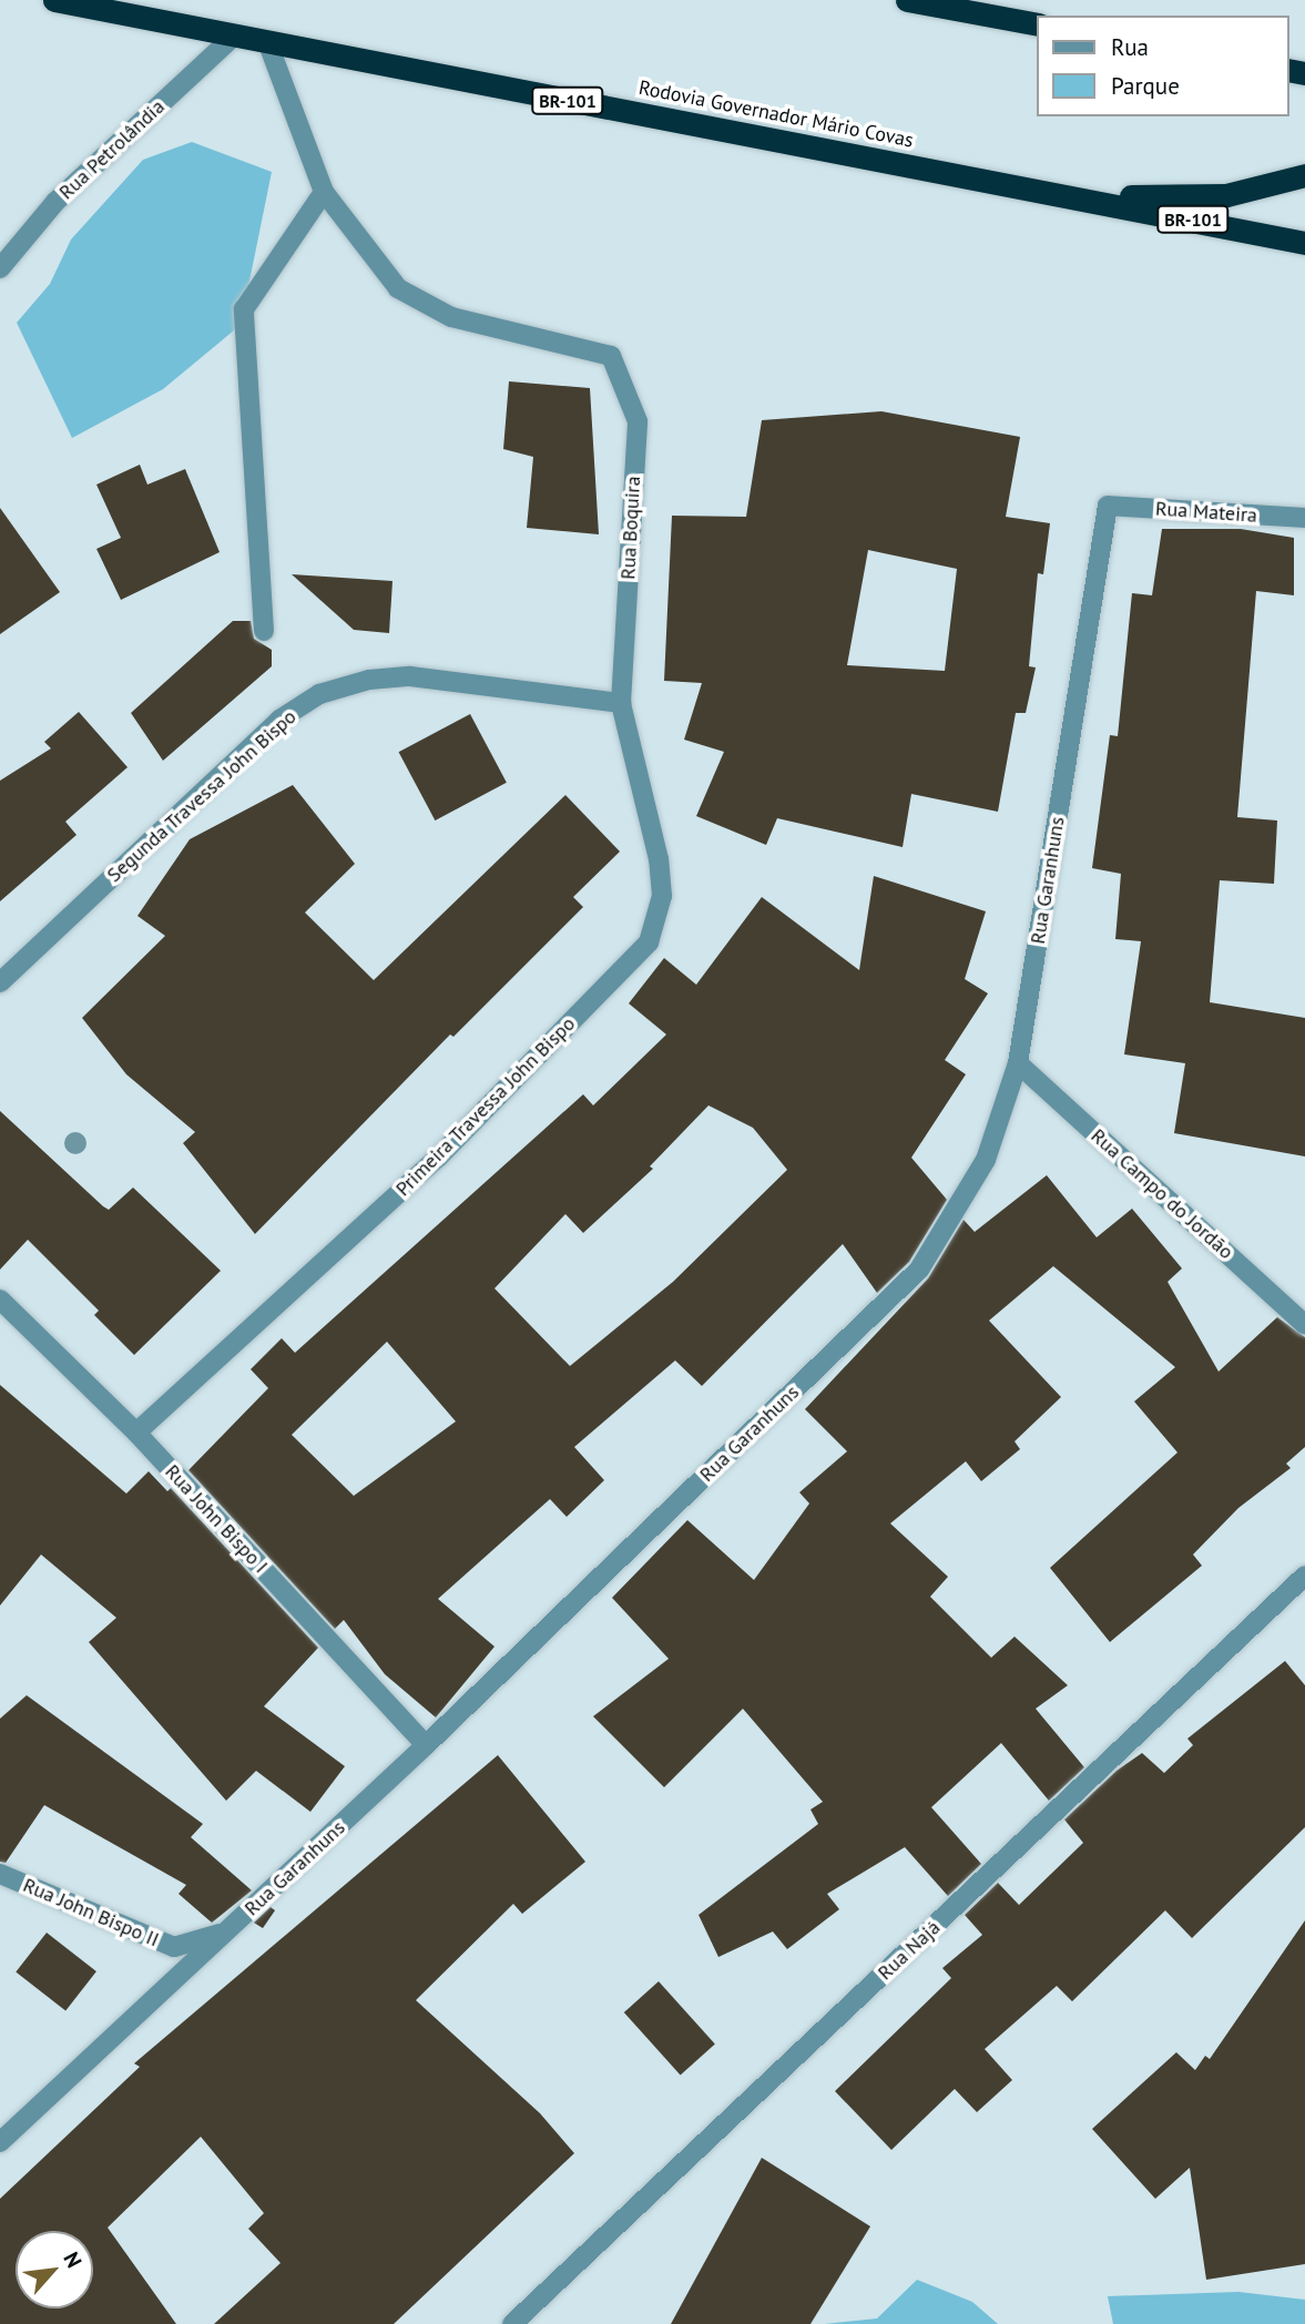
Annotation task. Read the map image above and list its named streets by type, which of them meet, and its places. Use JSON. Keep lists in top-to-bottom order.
{
  "streets": {
    "highway": ["BR-101", "Rodovia Governador Mário Covas"],
    "street": [
      "Rua Petrolândia",
      "Rua Mateira",
      "Rua Boquira",
      "Segunda Travessa John Bispo",
      "Rua Garanhuns",
      "Primeira Travessa John Bispo",
      "Rua Campo do Jordão",
      "Rua John Bispo I",
      "Rua John Bispo II",
      "Rua Najá"
    ]
  },
  "crossings": [
    ["Rodovia Governador Mário Covas", "Rua Petrolândia"],
    ["Rua Mateira", "Rua Garanhuns"],
    ["Rua Boquira", "Segunda Travessa John Bispo"],
    ["Rua Boquira", "Primeira Travessa John Bispo"],
    ["Segunda Travessa John Bispo", "Primeira Travessa John Bispo"],
    ["Rua Garanhuns", "Rua Campo do Jordão"],
    ["Rua Garanhuns", "Rua John Bispo I"],
    ["Rua Garanhuns", "Rua John Bispo II"],
    ["Primeira Travessa John Bispo", "Rua John Bispo I"]
  ],
  "legend": ["Rua", "Parque"],
  "north": "top right"
}
